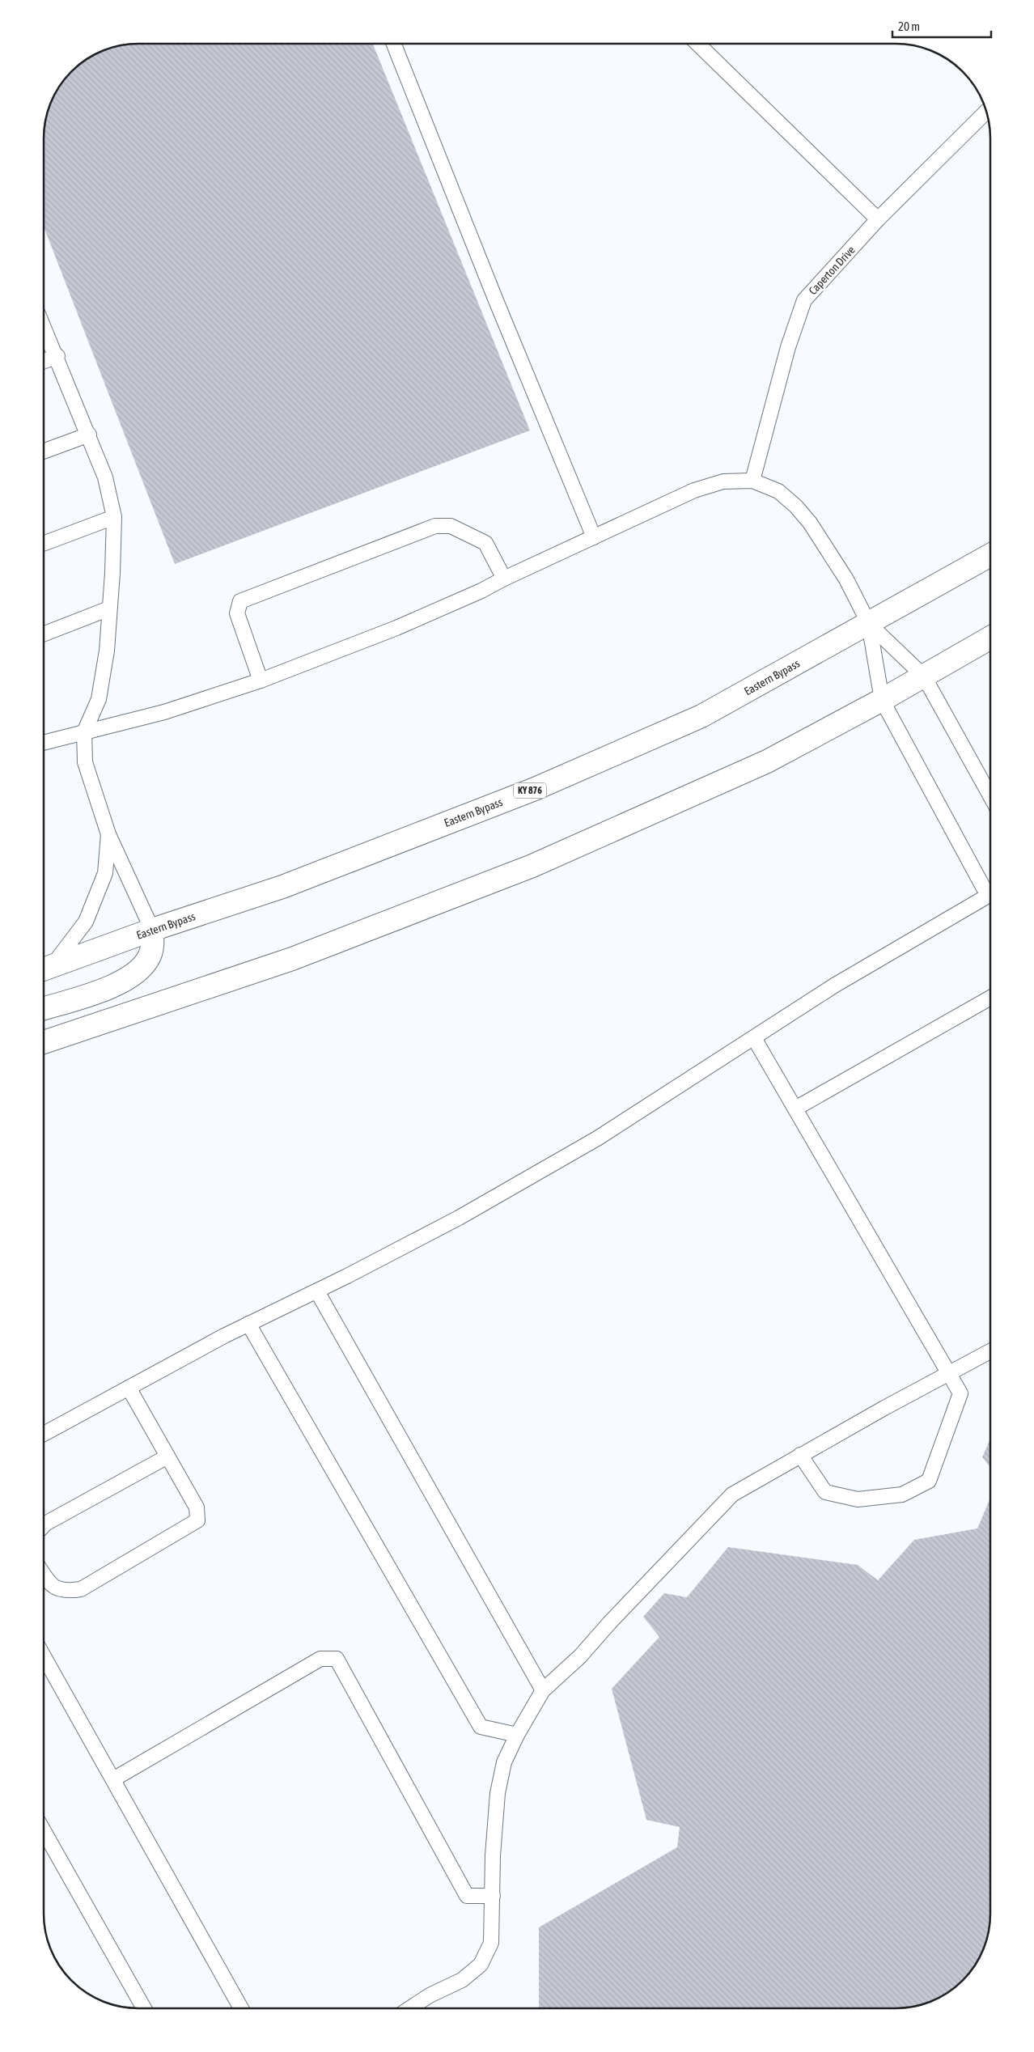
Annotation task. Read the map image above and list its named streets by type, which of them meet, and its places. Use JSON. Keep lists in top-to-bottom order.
{
  "streets": {
    "main road": ["Eastern Bypass", "KY 876"],
    "lane": ["Caperton Drive"]
  },
  "scale_bar": "20 m"
}
